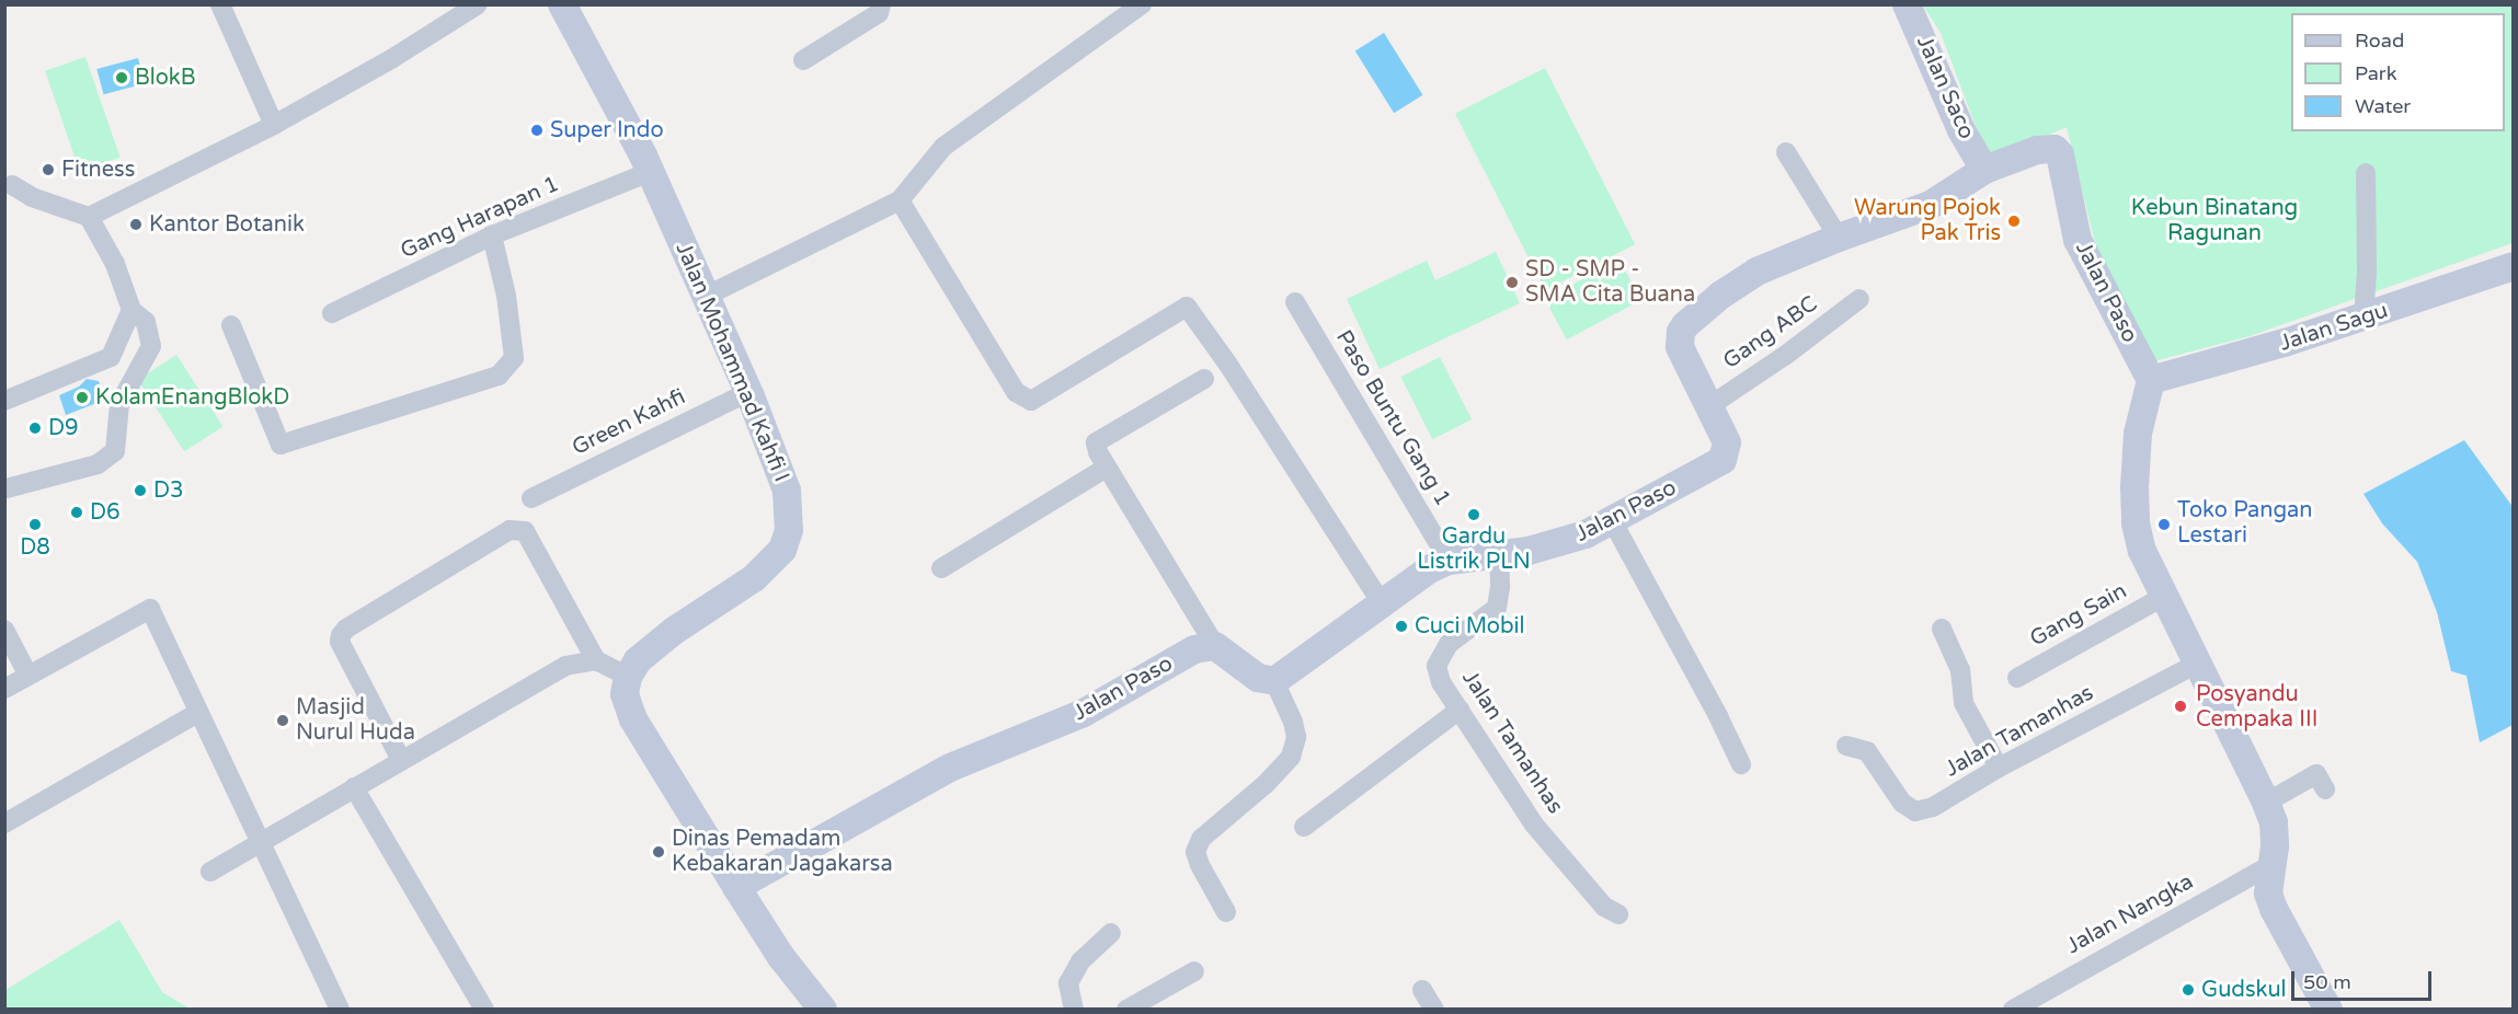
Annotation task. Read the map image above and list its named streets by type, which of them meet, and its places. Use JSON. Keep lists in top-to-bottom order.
{
  "streets": {
    "main road": [
      "Jalan Saco",
      "Jalan Paso",
      "Jalan Sagu",
      "Jalan Mohammad Kahfi I"
    ],
    "street": [
      "Gang Harapan 1",
      "Gang ABC",
      "Paso Buntu Gang 1",
      "Green Kahfi",
      "Gang Sain",
      "Jalan Tamanhas",
      "Jalan Nangka"
    ]
  },
  "crossings": [
    ["Jalan Saco", "Jalan Paso"],
    ["Gang Harapan 1", "Jalan Mohammad Kahfi I"],
    ["Jalan Paso", "Jalan Sagu"],
    ["Jalan Paso", "Gang ABC"],
    ["Jalan Paso", "Paso Buntu Gang 1"],
    ["Jalan Paso", "Jalan Tamanhas"],
    ["Jalan Mohammad Kahfi I", "Green Kahfi"]
  ],
  "parks": ["Kebun Binatang Ragunan"],
  "places": [
    "BlokB",
    "Super Indo",
    "Fitness",
    "Warung Pojok Pak Tris",
    "Kantor Botanik",
    "SD - SMP - SMA Cita Buana",
    "KolamEnangBlokD",
    "D9",
    "D3",
    "D6",
    "Gardu Listrik PLN",
    "D8",
    "Toko Pangan Lestari",
    "Cuci Mobil",
    "Posyandu Cempaka III",
    "Masjid Nurul Huda",
    "Dinas Pemadam Kebakaran Jagakarsa",
    "Gudskul"
  ],
  "legend": ["Road", "Park", "Water"],
  "scale_bar": "50 m"
}
